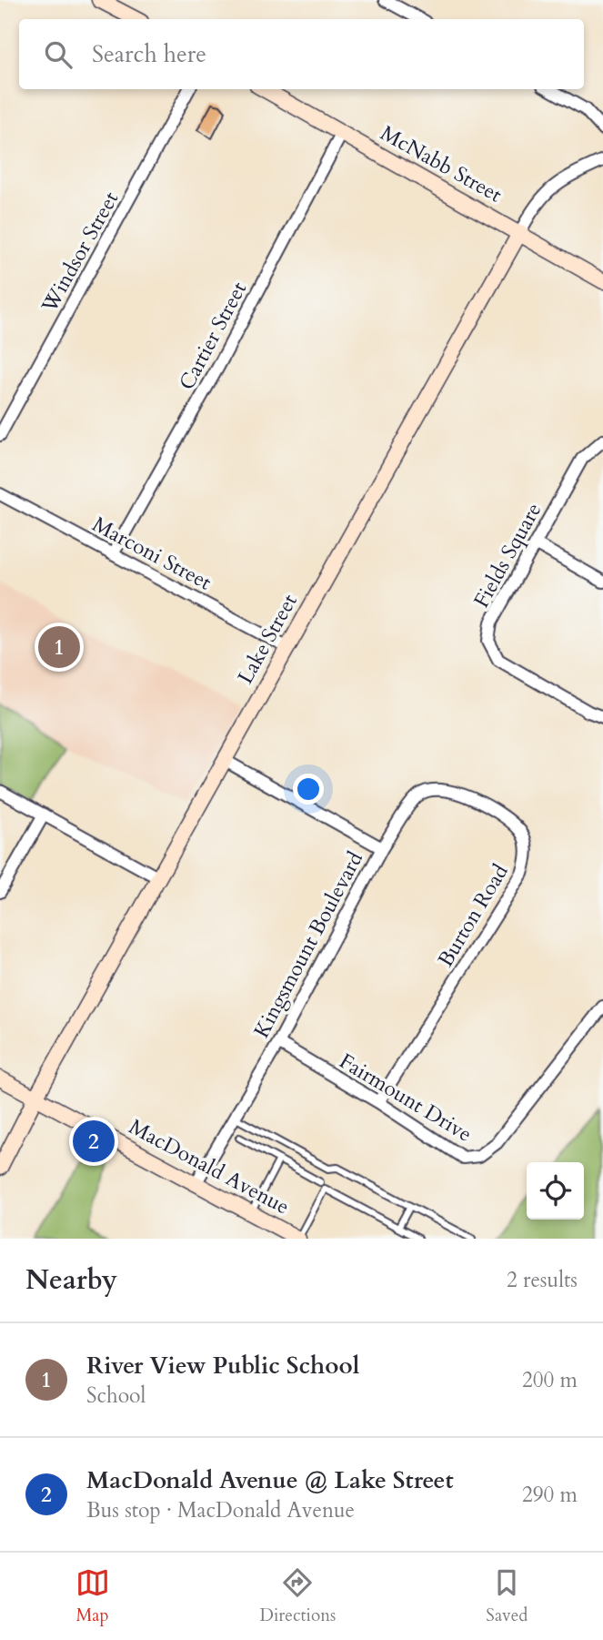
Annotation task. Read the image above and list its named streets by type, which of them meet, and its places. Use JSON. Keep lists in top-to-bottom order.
{
  "streets": {
    "street": [
      "McNabb Street",
      "Windsor Street",
      "Cartier Street",
      "Marconi Street",
      "Fields Square",
      "Lake Street",
      "Burton Road",
      "Kingsmount Boulevard",
      "Fairmount Drive",
      "MacDonald Avenue"
    ]
  },
  "crossings": [
    ["McNabb Street", "Cartier Street"],
    ["McNabb Street", "Lake Street"],
    ["Cartier Street", "Marconi Street"],
    ["Marconi Street", "Lake Street"],
    ["Lake Street", "Kingsmount Boulevard"],
    ["Lake Street", "MacDonald Avenue"],
    ["Burton Road", "Kingsmount Boulevard"],
    ["Burton Road", "Fairmount Drive"],
    ["Kingsmount Boulevard", "Fairmount Drive"],
    ["Kingsmount Boulevard", "MacDonald Avenue"]
  ],
  "page": {
    "search": "Search here",
    "pins": ["1", "2"],
    "heading": ["Nearby", "2 results"],
    "list": [
      {
        "mark": "1",
        "name": "River View Public School",
        "note": "School",
        "value": "200 m"
      },
      {
        "mark": "2",
        "name": "MacDonald Avenue @ Lake Street",
        "note": "Bus stop · MacDonald Avenue",
        "value": "290 m"
      }
    ],
    "nav": ["Map", "Directions", "Saved"]
  }
}
